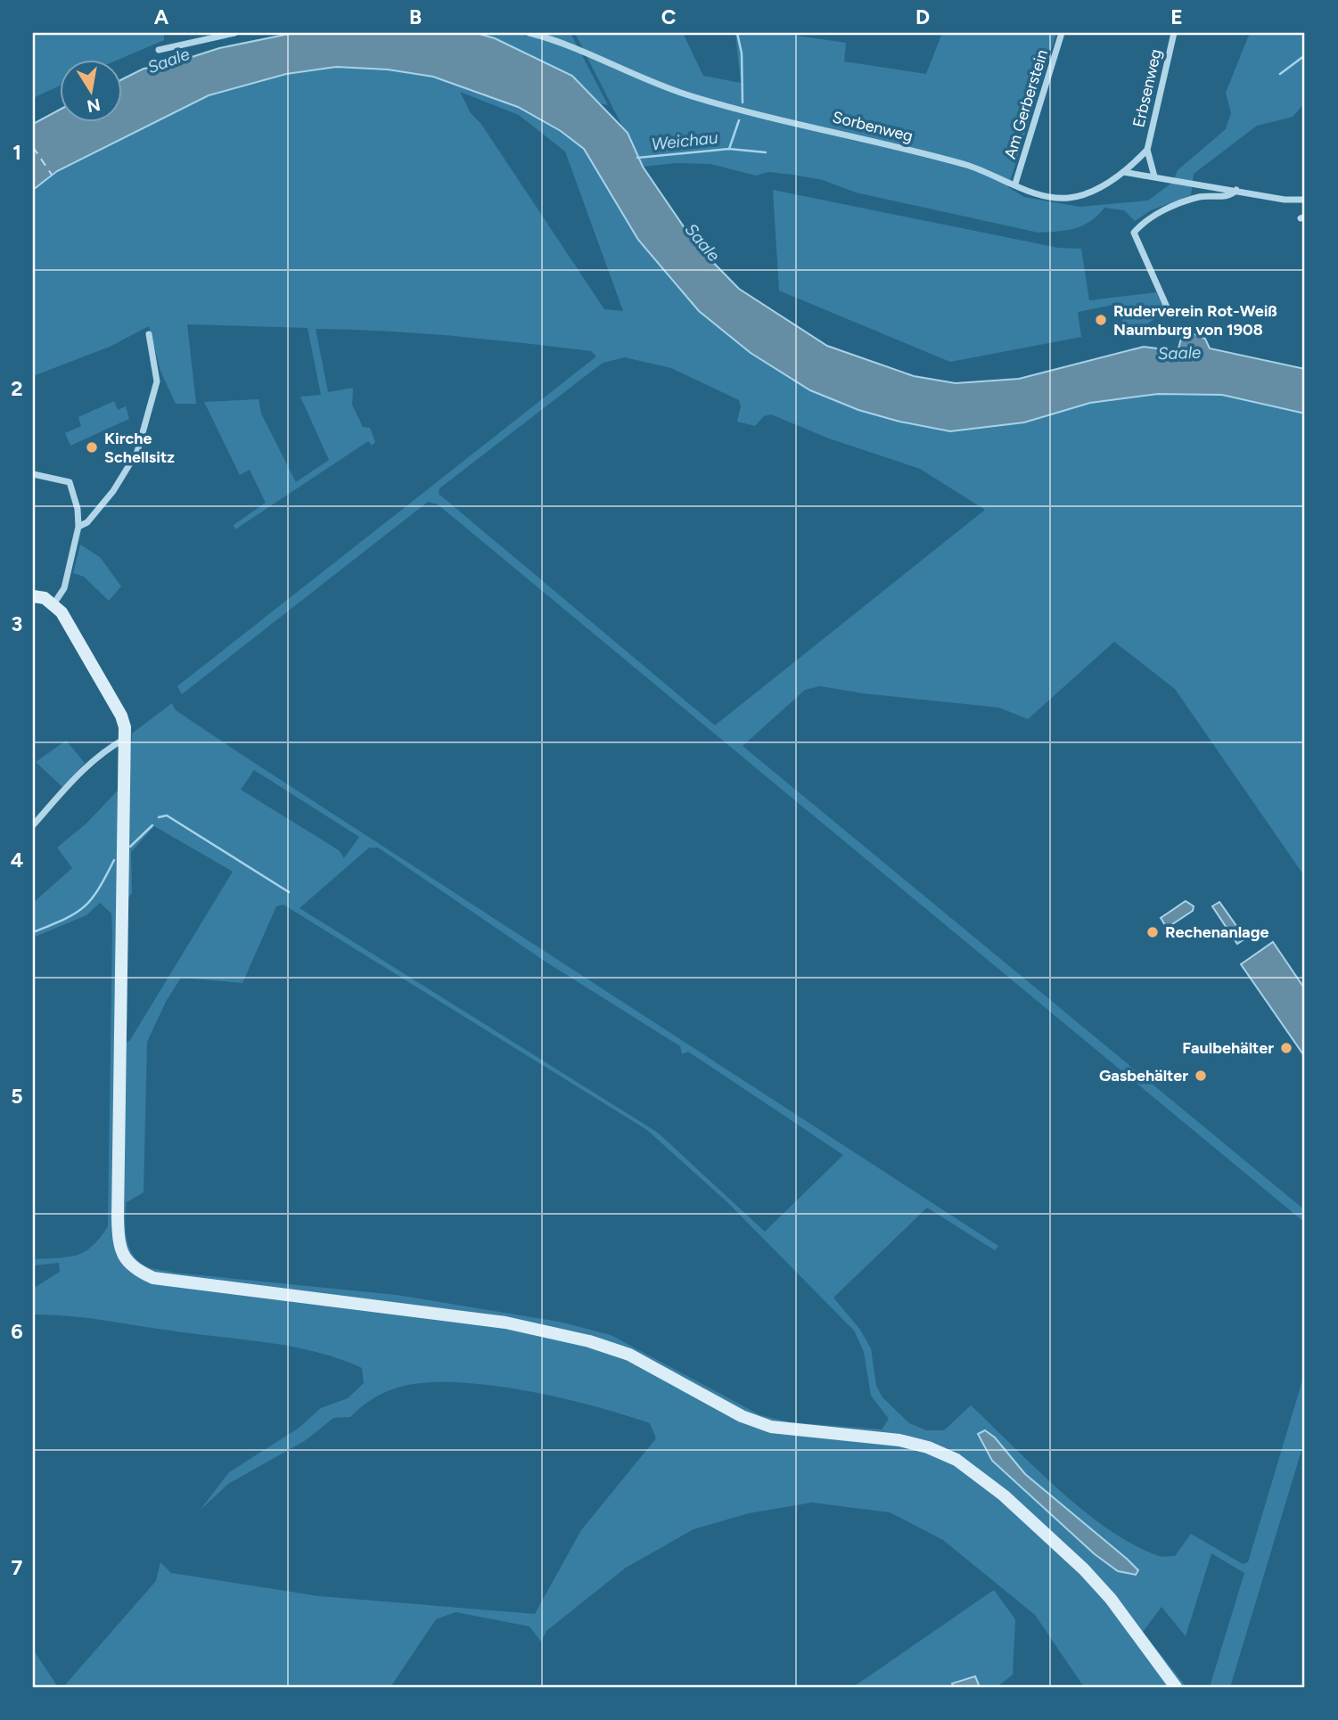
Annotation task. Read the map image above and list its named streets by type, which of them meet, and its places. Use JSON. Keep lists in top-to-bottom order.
{
  "streets": {
    "street": ["Erbsenweg", "Am Gerberstein", "Sorbenweg"]
  },
  "crossings": [
    ["Erbsenweg", "Sorbenweg"],
    ["Am Gerberstein", "Sorbenweg"]
  ],
  "water": ["Saale", "Weichau"],
  "places": [
    "Ruderverein Rot-Weiß Naumburg von 1908",
    "Kirche Schellsitz",
    "Rechenanlage",
    "Faulbehälter",
    "Gasbehälter"
  ],
  "north": "bottom",
  "grid": {
    "columns": [
      "A",
      "B",
      "C",
      "D",
      "E"
    ],
    "rows": [
      "1",
      "2",
      "3",
      "4",
      "5",
      "6",
      "7"
    ]
  }
}
